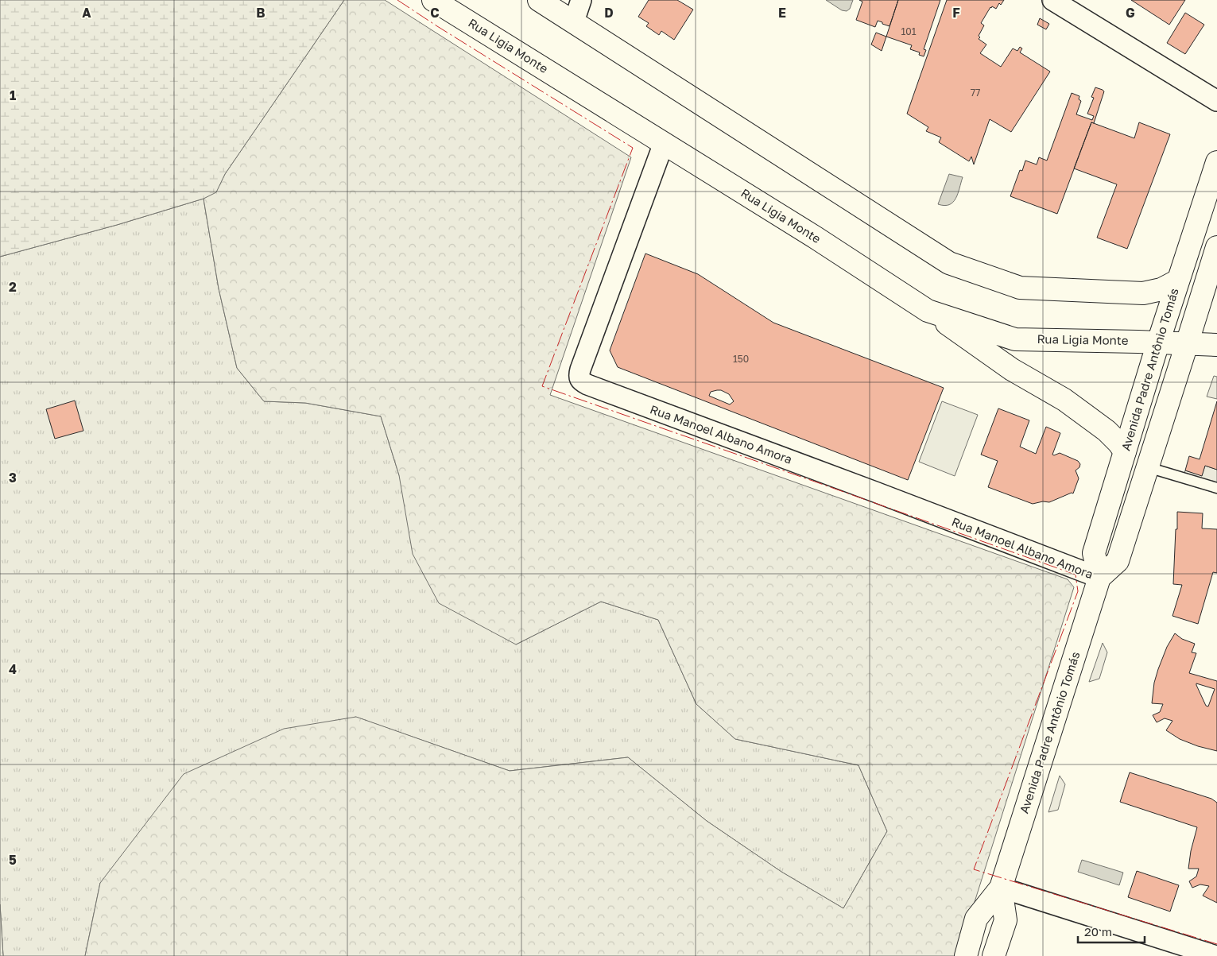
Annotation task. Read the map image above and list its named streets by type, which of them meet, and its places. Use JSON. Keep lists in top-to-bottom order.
{
  "streets": {
    "main road": ["Rua Ligia Monte", "Avenida Padre Antônio Tomás"],
    "street": ["Rua Manoel Albano Amora"]
  },
  "crossings": [
    ["Rua Ligia Monte", "Avenida Padre Antônio Tomás"],
    ["Rua Ligia Monte", "Rua Manoel Albano Amora"],
    ["Avenida Padre Antônio Tomás", "Rua Manoel Albano Amora"]
  ],
  "house_numbers": ["101", "77", "150"],
  "scale_bar": "20 m",
  "grid": {
    "columns": [
      "A",
      "B",
      "C",
      "D",
      "E",
      "F",
      "G"
    ],
    "rows": [
      "1",
      "2",
      "3",
      "4",
      "5"
    ]
  }
}
